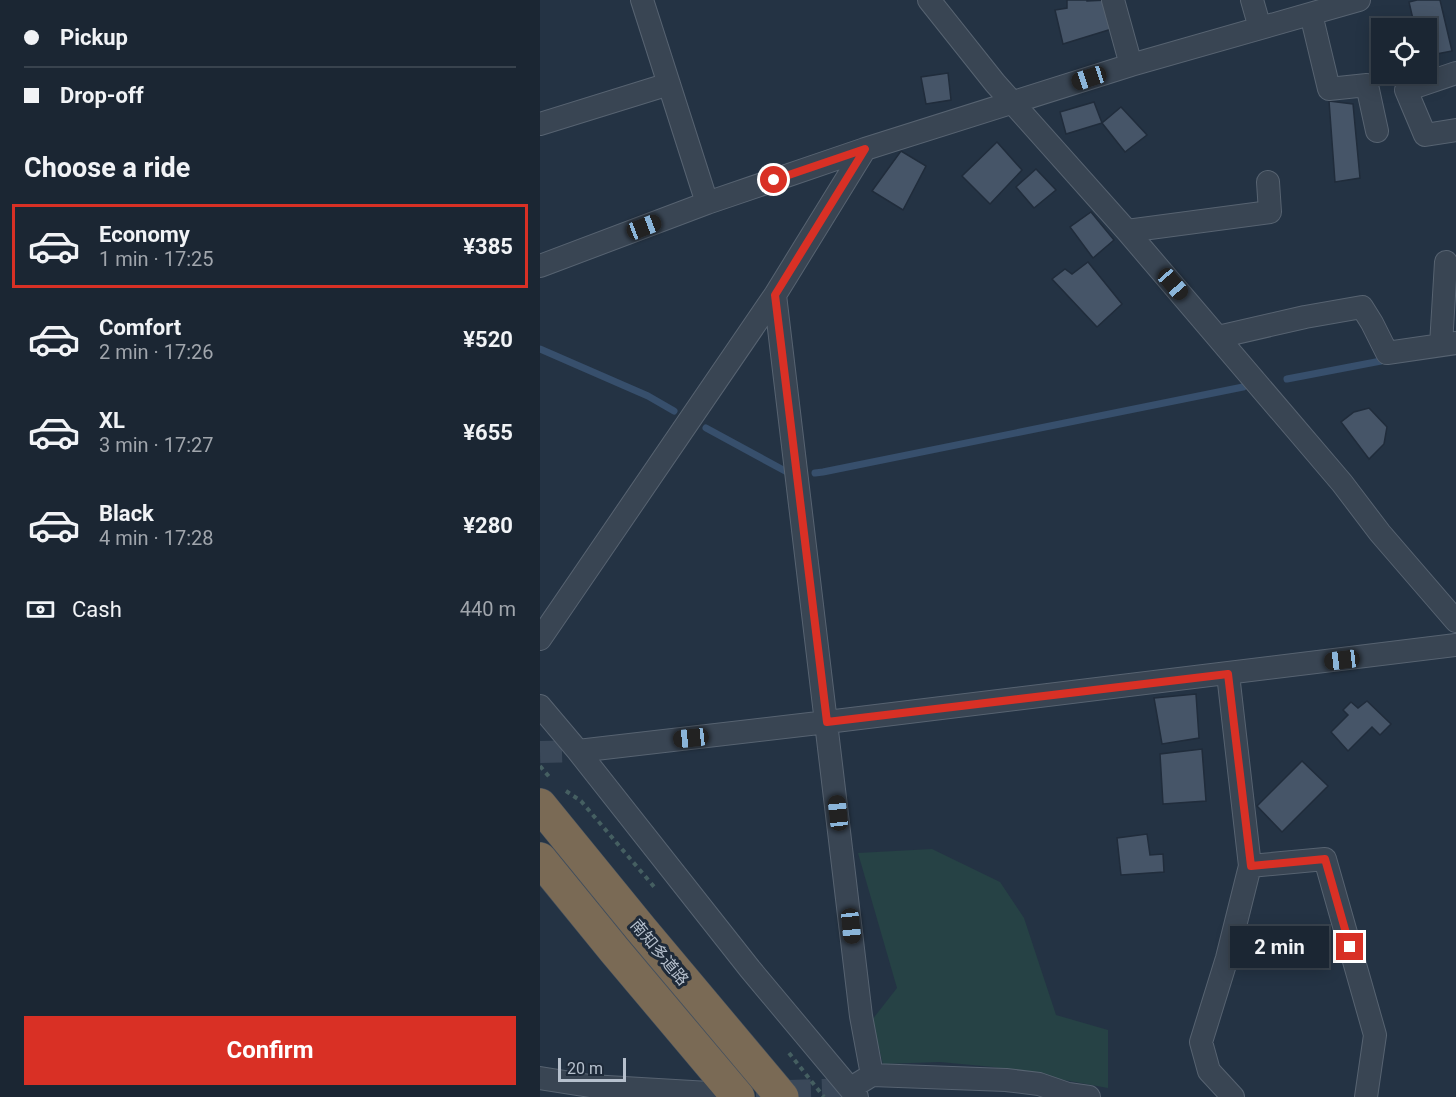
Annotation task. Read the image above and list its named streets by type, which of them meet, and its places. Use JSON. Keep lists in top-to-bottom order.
{
  "streets": {
    "highway": ["南知多道路"]
  },
  "scale_bar": "20 m",
  "page": {
    "banner": ["Pickup", "Drop-off"],
    "heading": "Choose a ride",
    "list": [
      {
        "name": "Economy",
        "note": "1 min · 17:25",
        "value": "¥385"
      },
      {
        "name": "Comfort",
        "note": "2 min · 17:26",
        "value": "¥520"
      },
      {
        "name": "XL",
        "note": "3 min · 17:27",
        "value": "¥655"
      },
      {
        "name": "Black",
        "note": "4 min · 17:28",
        "value": "¥280"
      }
    ],
    "pay": ["Cash", "440 m"],
    "bubble": "2 min",
    "buttons": "Confirm",
    "scale": "20 m"
  }
}
